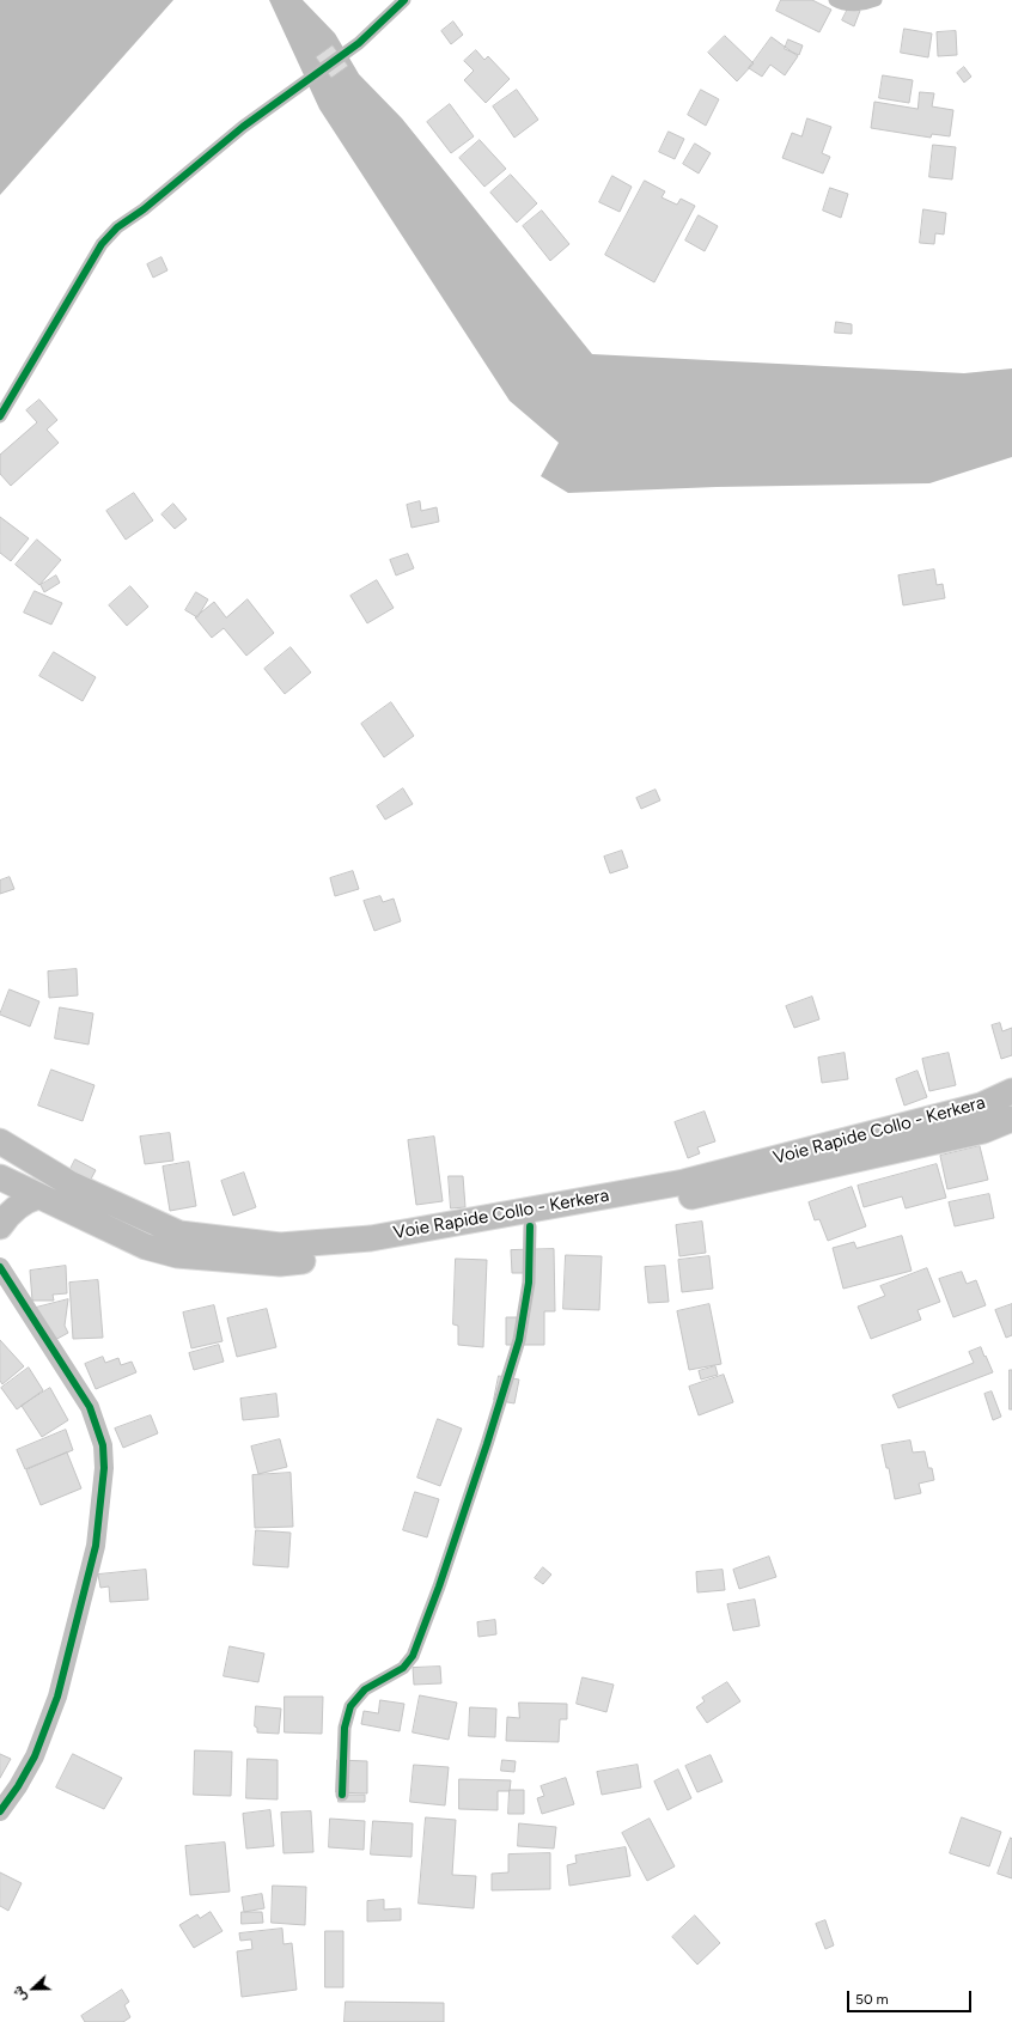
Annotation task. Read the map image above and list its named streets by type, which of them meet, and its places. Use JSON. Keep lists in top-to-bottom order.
{
  "streets": {
    "highway": ["Voie Rapide Collo - Kerkera"]
  },
  "scale_bar": "50 m",
  "north": "left"
}
